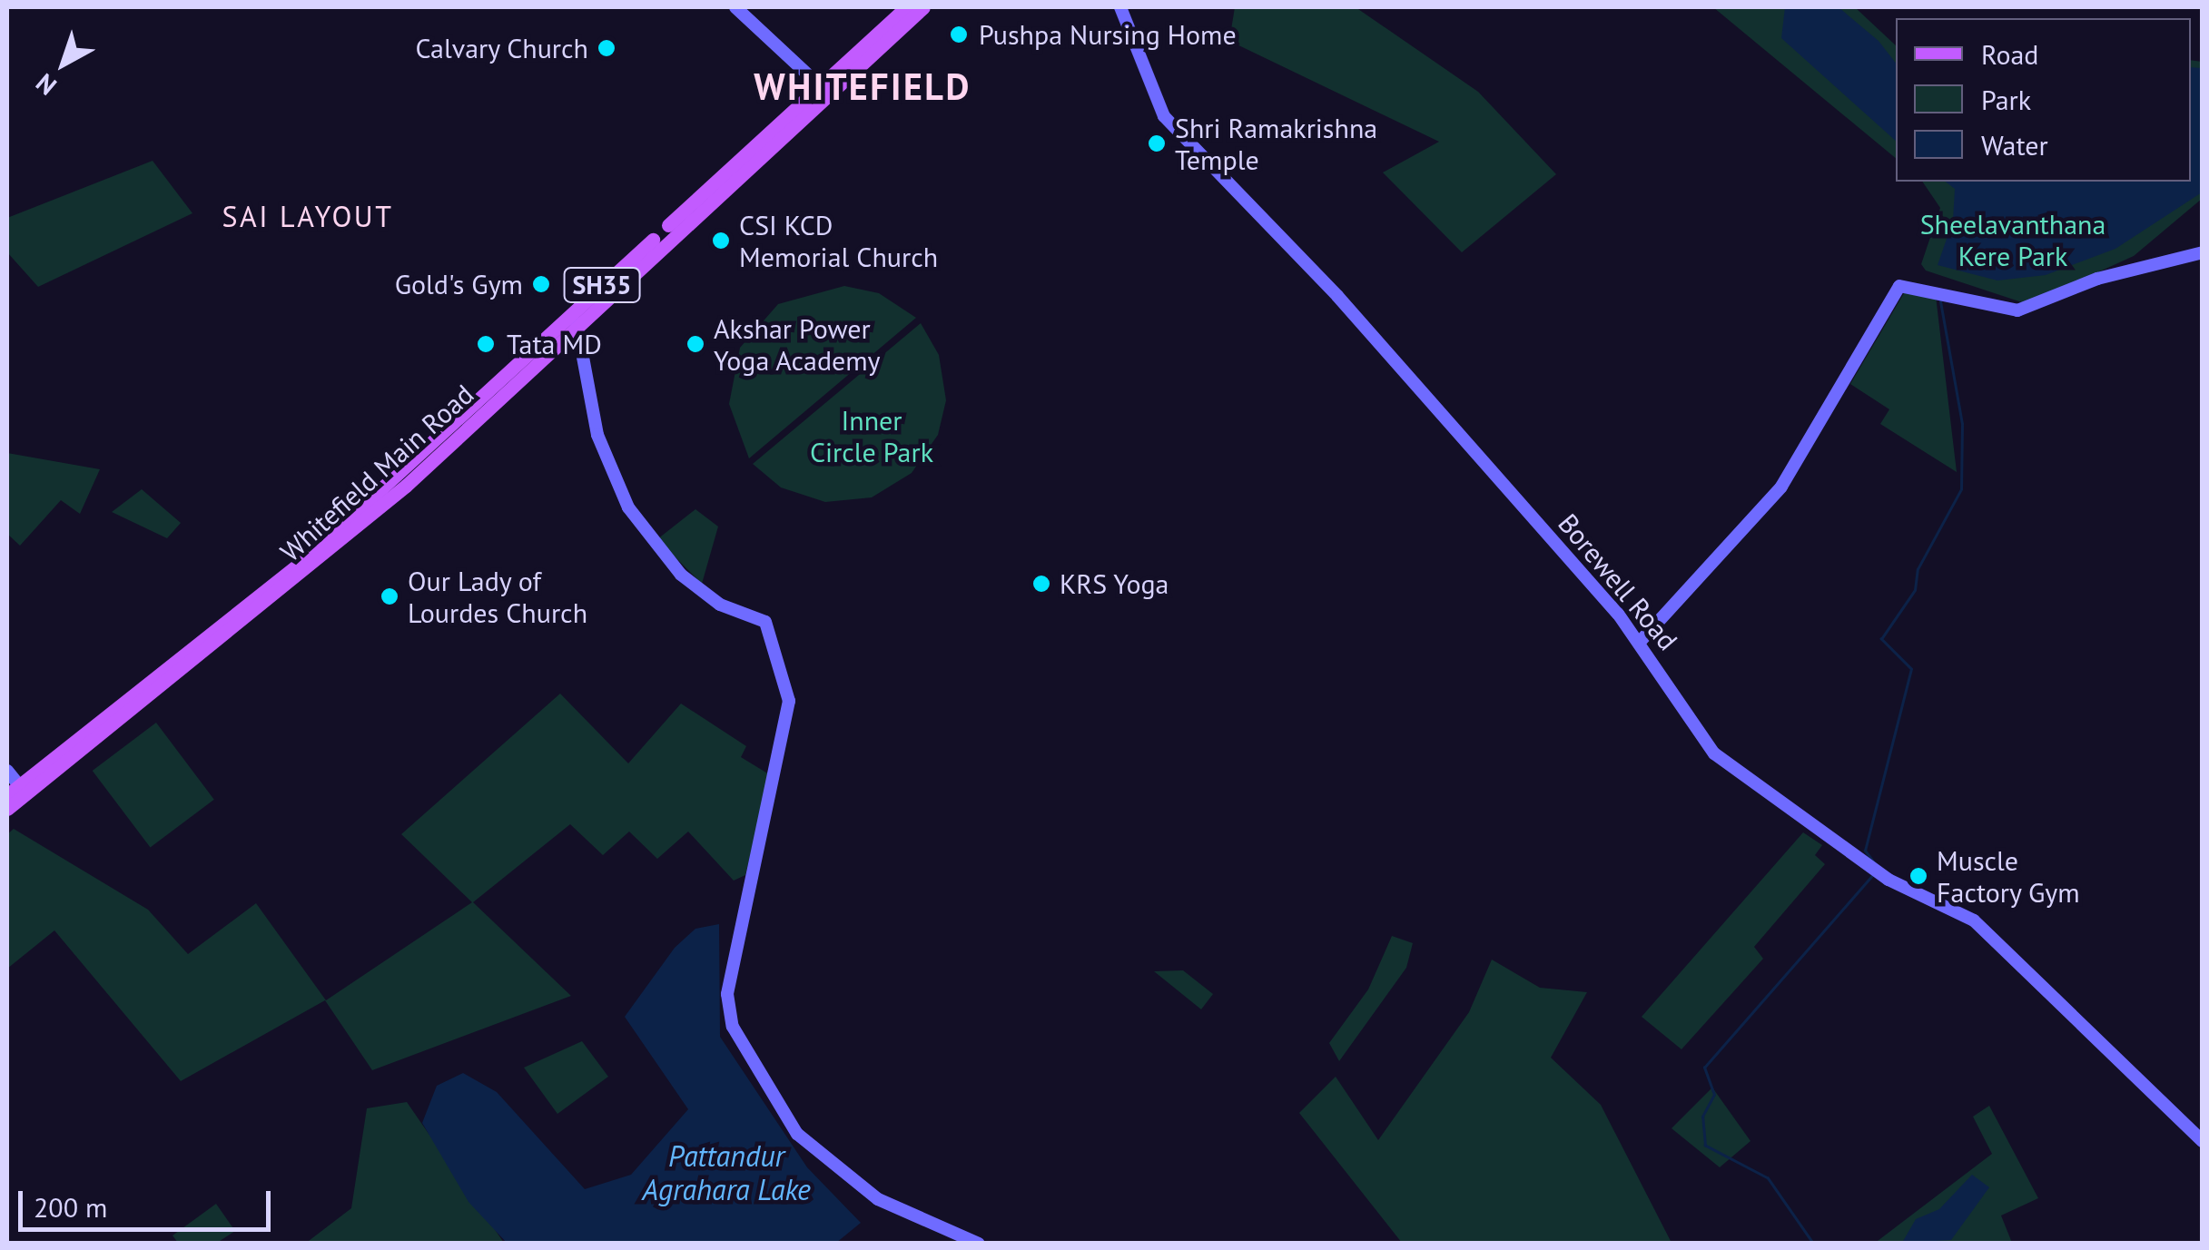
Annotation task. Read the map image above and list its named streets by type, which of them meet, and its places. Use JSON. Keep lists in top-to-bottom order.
{
  "streets": {
    "main road": ["SH35", "Whitefield Main Road"],
    "street": ["Borewell Road"]
  },
  "districts": ["WHITEFIELD", "SAI LAYOUT"],
  "water": ["Pattandur Agrahara Lake"],
  "parks": ["Sheelavanthana Kere Park", "Inner Circle Park"],
  "places": [
    "Pushpa Nursing Home",
    "Calvary Church",
    "Shri Ramakrishna Temple",
    "CSI KCD Memorial Church",
    "Gold's Gym",
    "Tata MD",
    "Akshar Power Yoga Academy",
    "KRS Yoga",
    "Our Lady of Lourdes Church",
    "Muscle Factory Gym"
  ],
  "legend": ["Road", "Park", "Water"],
  "scale_bar": "200 m",
  "north": "bottom left"
}
